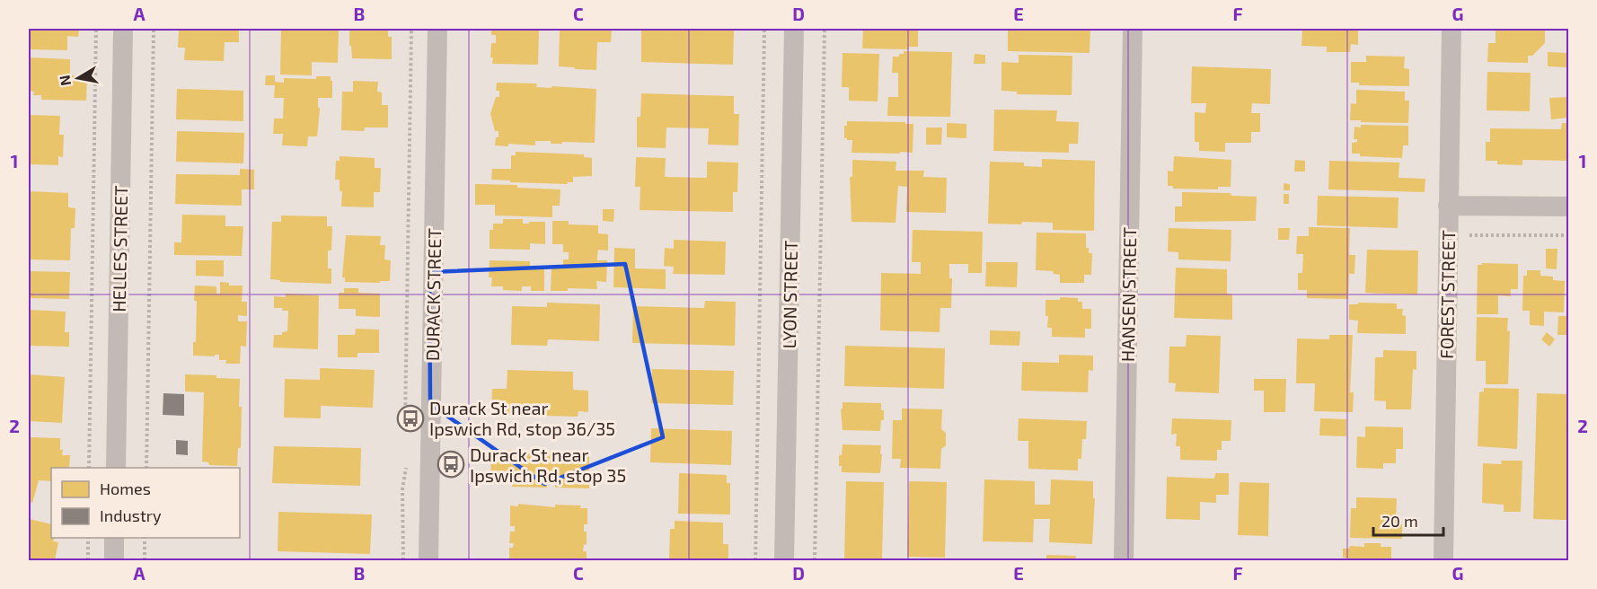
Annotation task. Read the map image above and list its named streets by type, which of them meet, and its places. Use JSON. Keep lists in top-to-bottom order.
{
  "streets": {
    "street": [
      "HELLES STREET",
      "DURACK STREET",
      "LYON STREET",
      "HANSEN STREET",
      "FOREST STREET"
    ]
  },
  "places": {
    "bus stop": ["Durack St near Ipswich Rd, stop 36/35", "Durack St near Ipswich Rd, stop 35"]
  },
  "legend": ["Homes", "Industry"],
  "scale_bar": "20 m",
  "north": "left",
  "grid": {
    "columns": [
      "A",
      "B",
      "C",
      "D",
      "E",
      "F",
      "G"
    ],
    "rows": ["1", "2"]
  }
}
